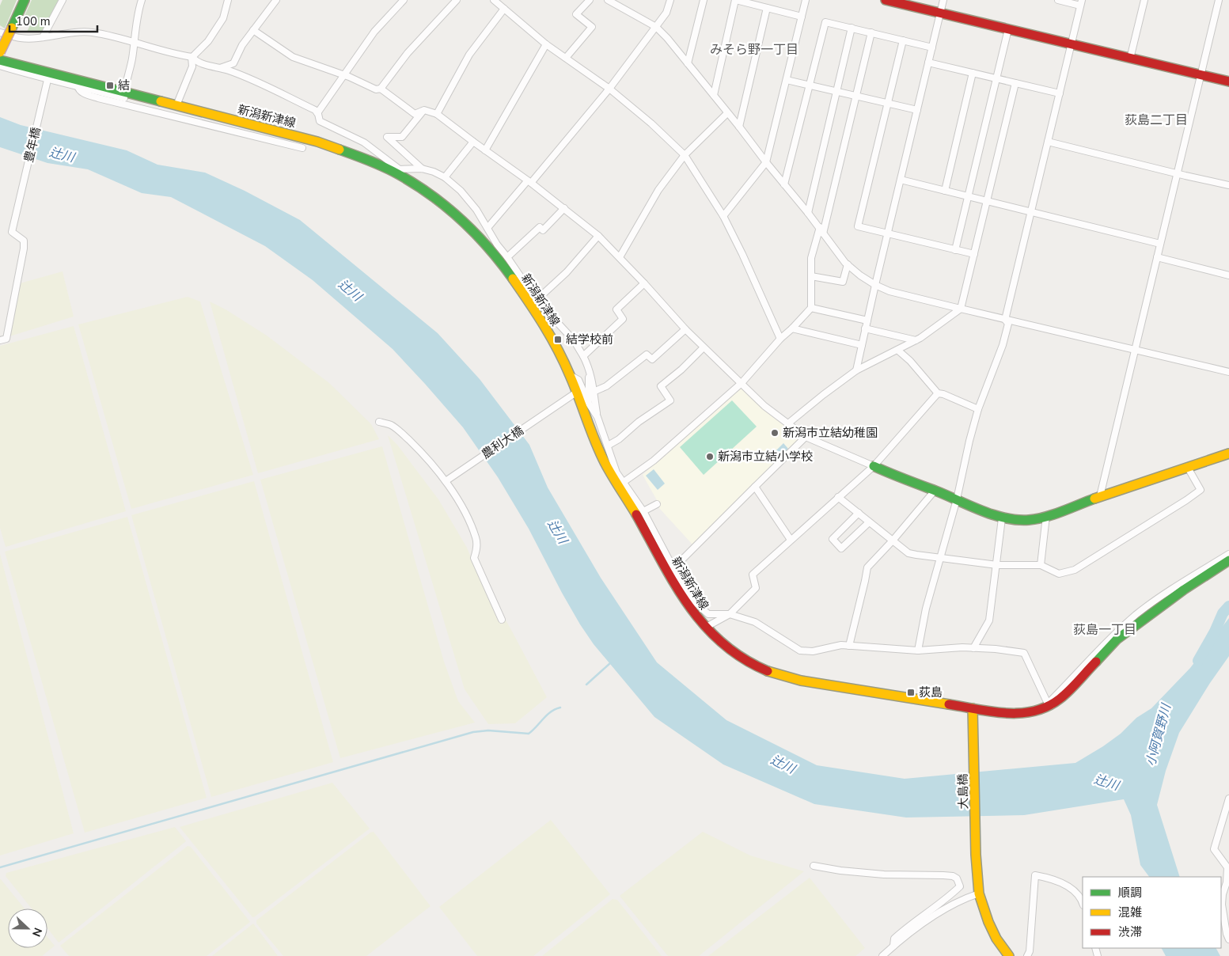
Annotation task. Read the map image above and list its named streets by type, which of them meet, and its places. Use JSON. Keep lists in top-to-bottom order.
{
  "streets": {
    "main road": ["新潟新津線", "大島橋"],
    "street": ["豊年橋", "農利大橋"]
  },
  "crossings": [
    ["新潟新津線", "農利大橋"],
    ["新潟新津線", "大島橋"]
  ],
  "districts": ["みそら野一丁目", "荻島二丁目", "荻島一丁目"],
  "water": ["辻川", "小阿賀野川"],
  "places": {
    "transit": ["結", "結学校前", "荻島"],
    "other": ["新潟市立結幼稚園", "新潟市立結小学校"]
  },
  "legend": ["順調", "混雑", "渋滞"],
  "scale_bar": "100 m",
  "north": "right"
}
